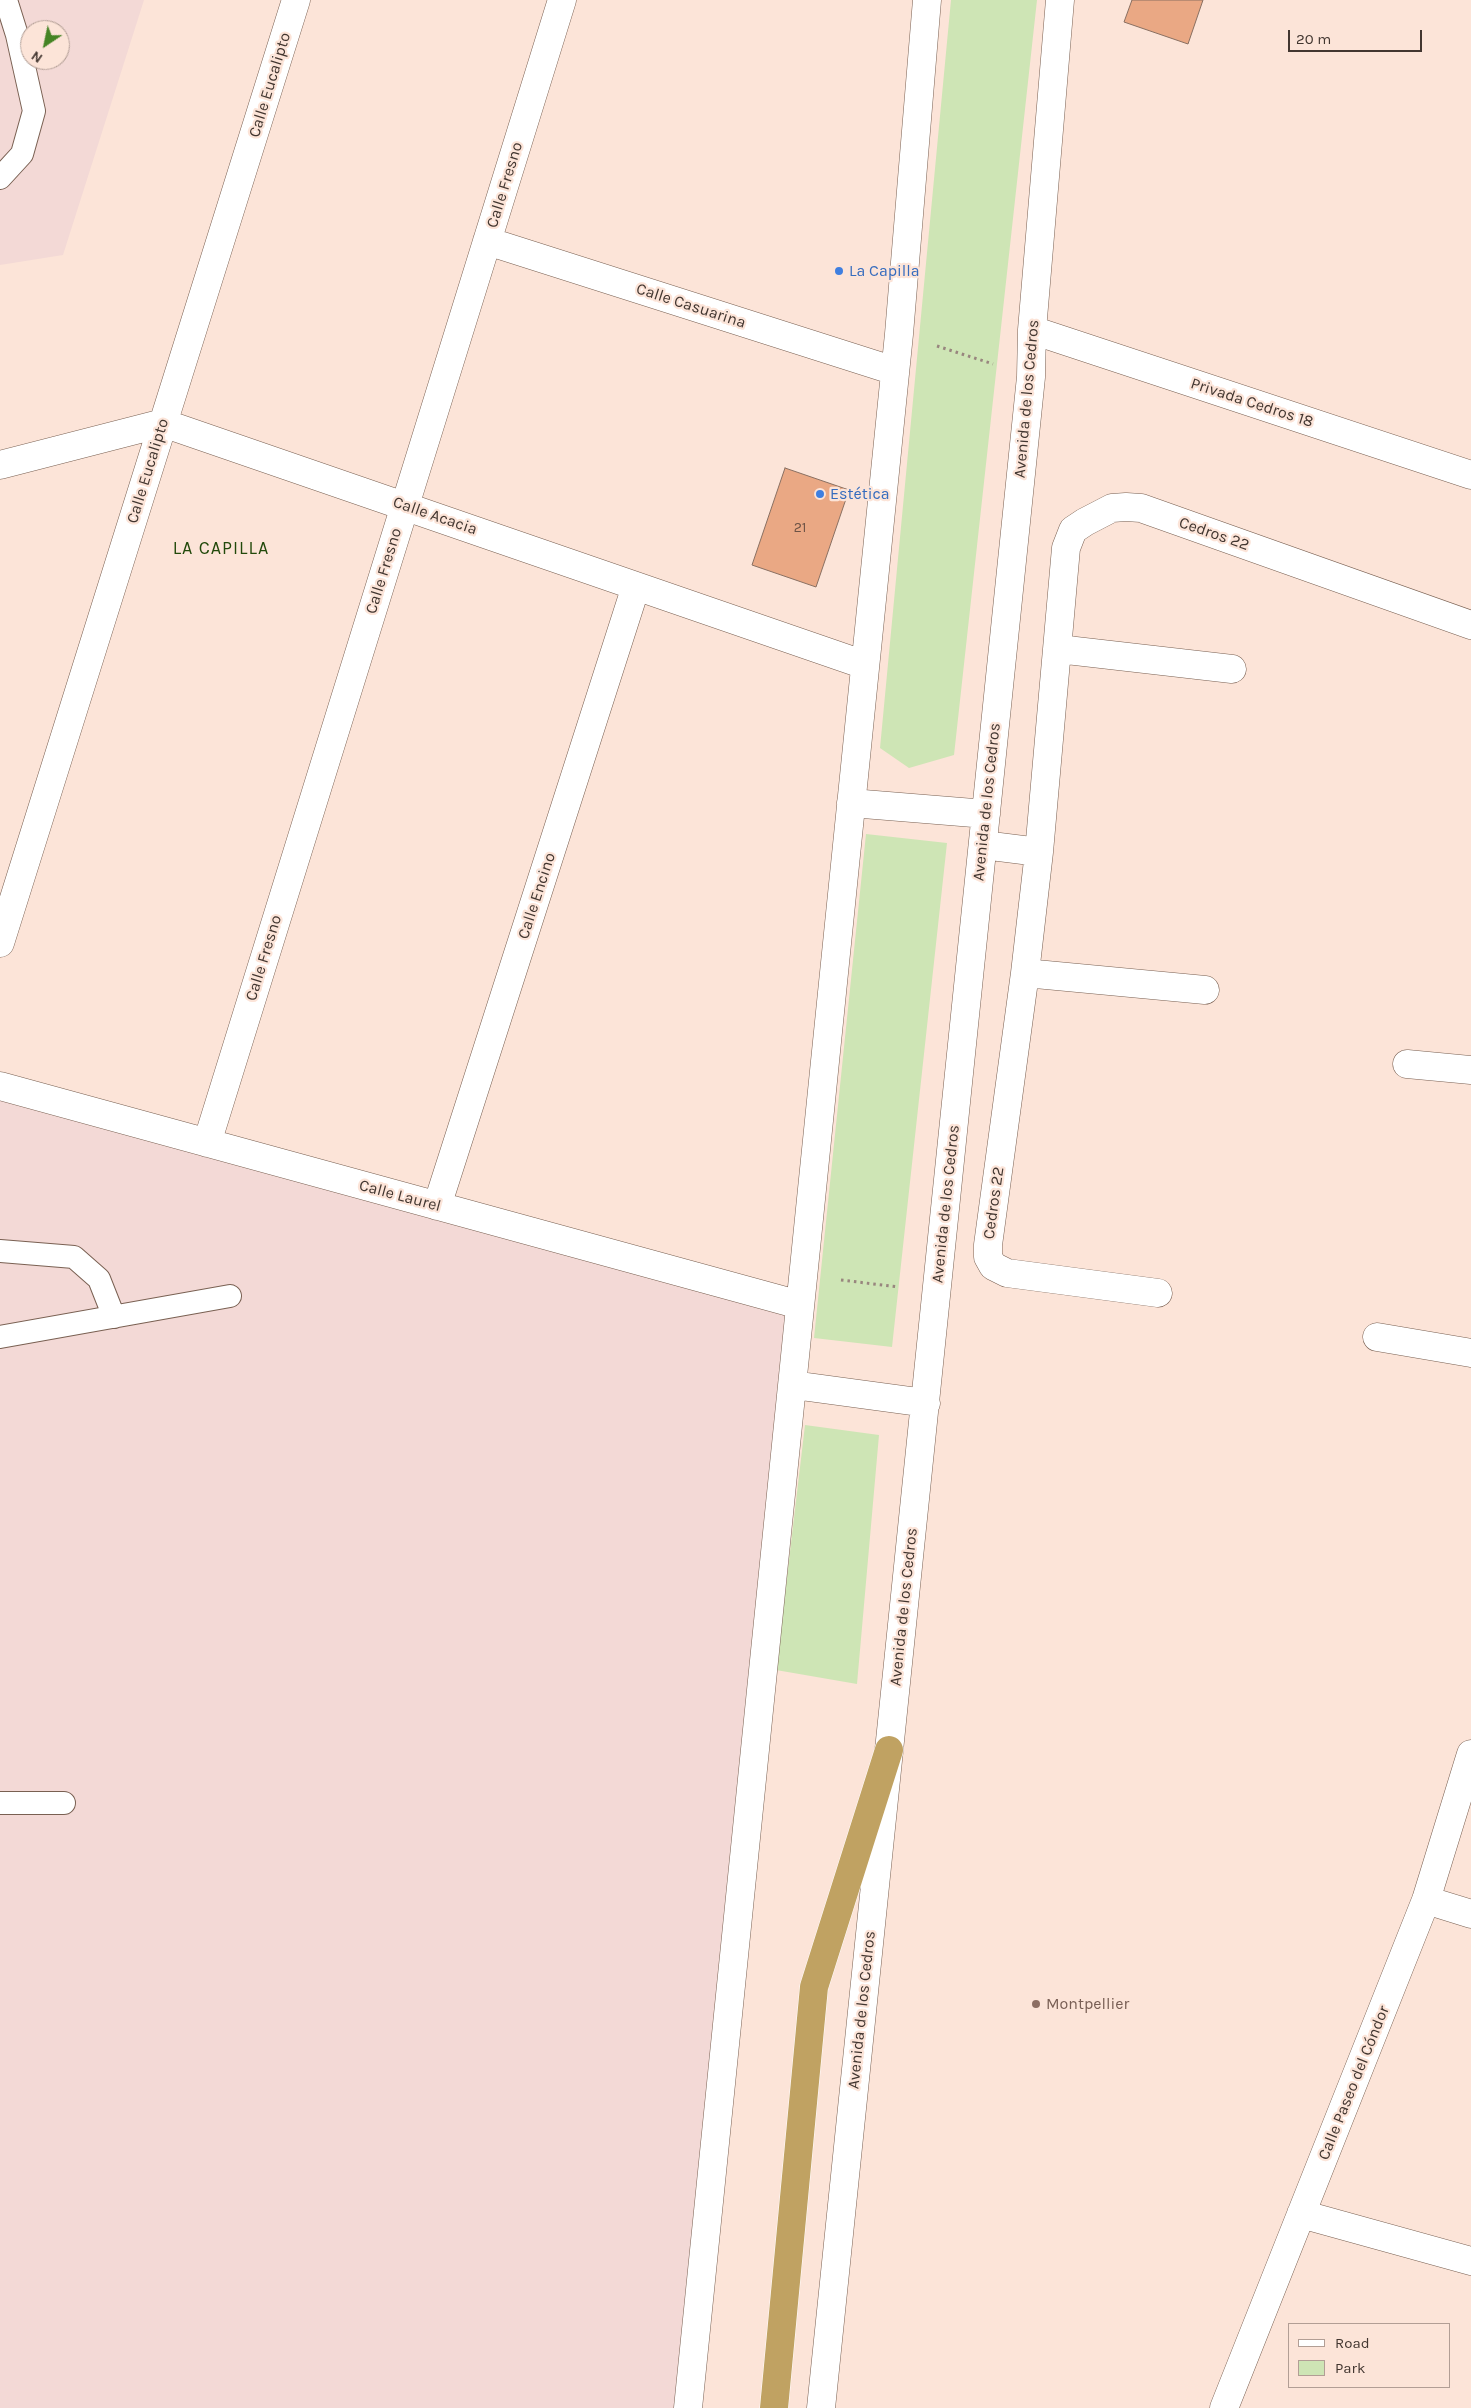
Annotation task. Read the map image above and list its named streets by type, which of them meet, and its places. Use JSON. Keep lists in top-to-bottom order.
{
  "streets": {
    "street": [
      "Calle Eucalipto",
      "Calle Fresno",
      "Calle Casuarina",
      "Avenida de los Cedros",
      "Privada Cedros 18",
      "Calle Acacia",
      "Cedros 22",
      "Calle Encino",
      "Calle Laurel",
      "Calle Paseo del Cóndor"
    ]
  },
  "crossings": [
    ["Calle Eucalipto", "Calle Acacia"],
    ["Calle Fresno", "Calle Casuarina"],
    ["Calle Fresno", "Calle Acacia"],
    ["Calle Fresno", "Calle Laurel"],
    ["Avenida de los Cedros", "Privada Cedros 18"],
    ["Calle Acacia", "Calle Encino"],
    ["Calle Encino", "Calle Laurel"]
  ],
  "districts": ["LA CAPILLA"],
  "places": ["La Capilla", "Estética", "Montpellier"],
  "house_numbers": ["21"],
  "legend": ["Road", "Park"],
  "scale_bar": "20 m",
  "north": "bottom left"
}
